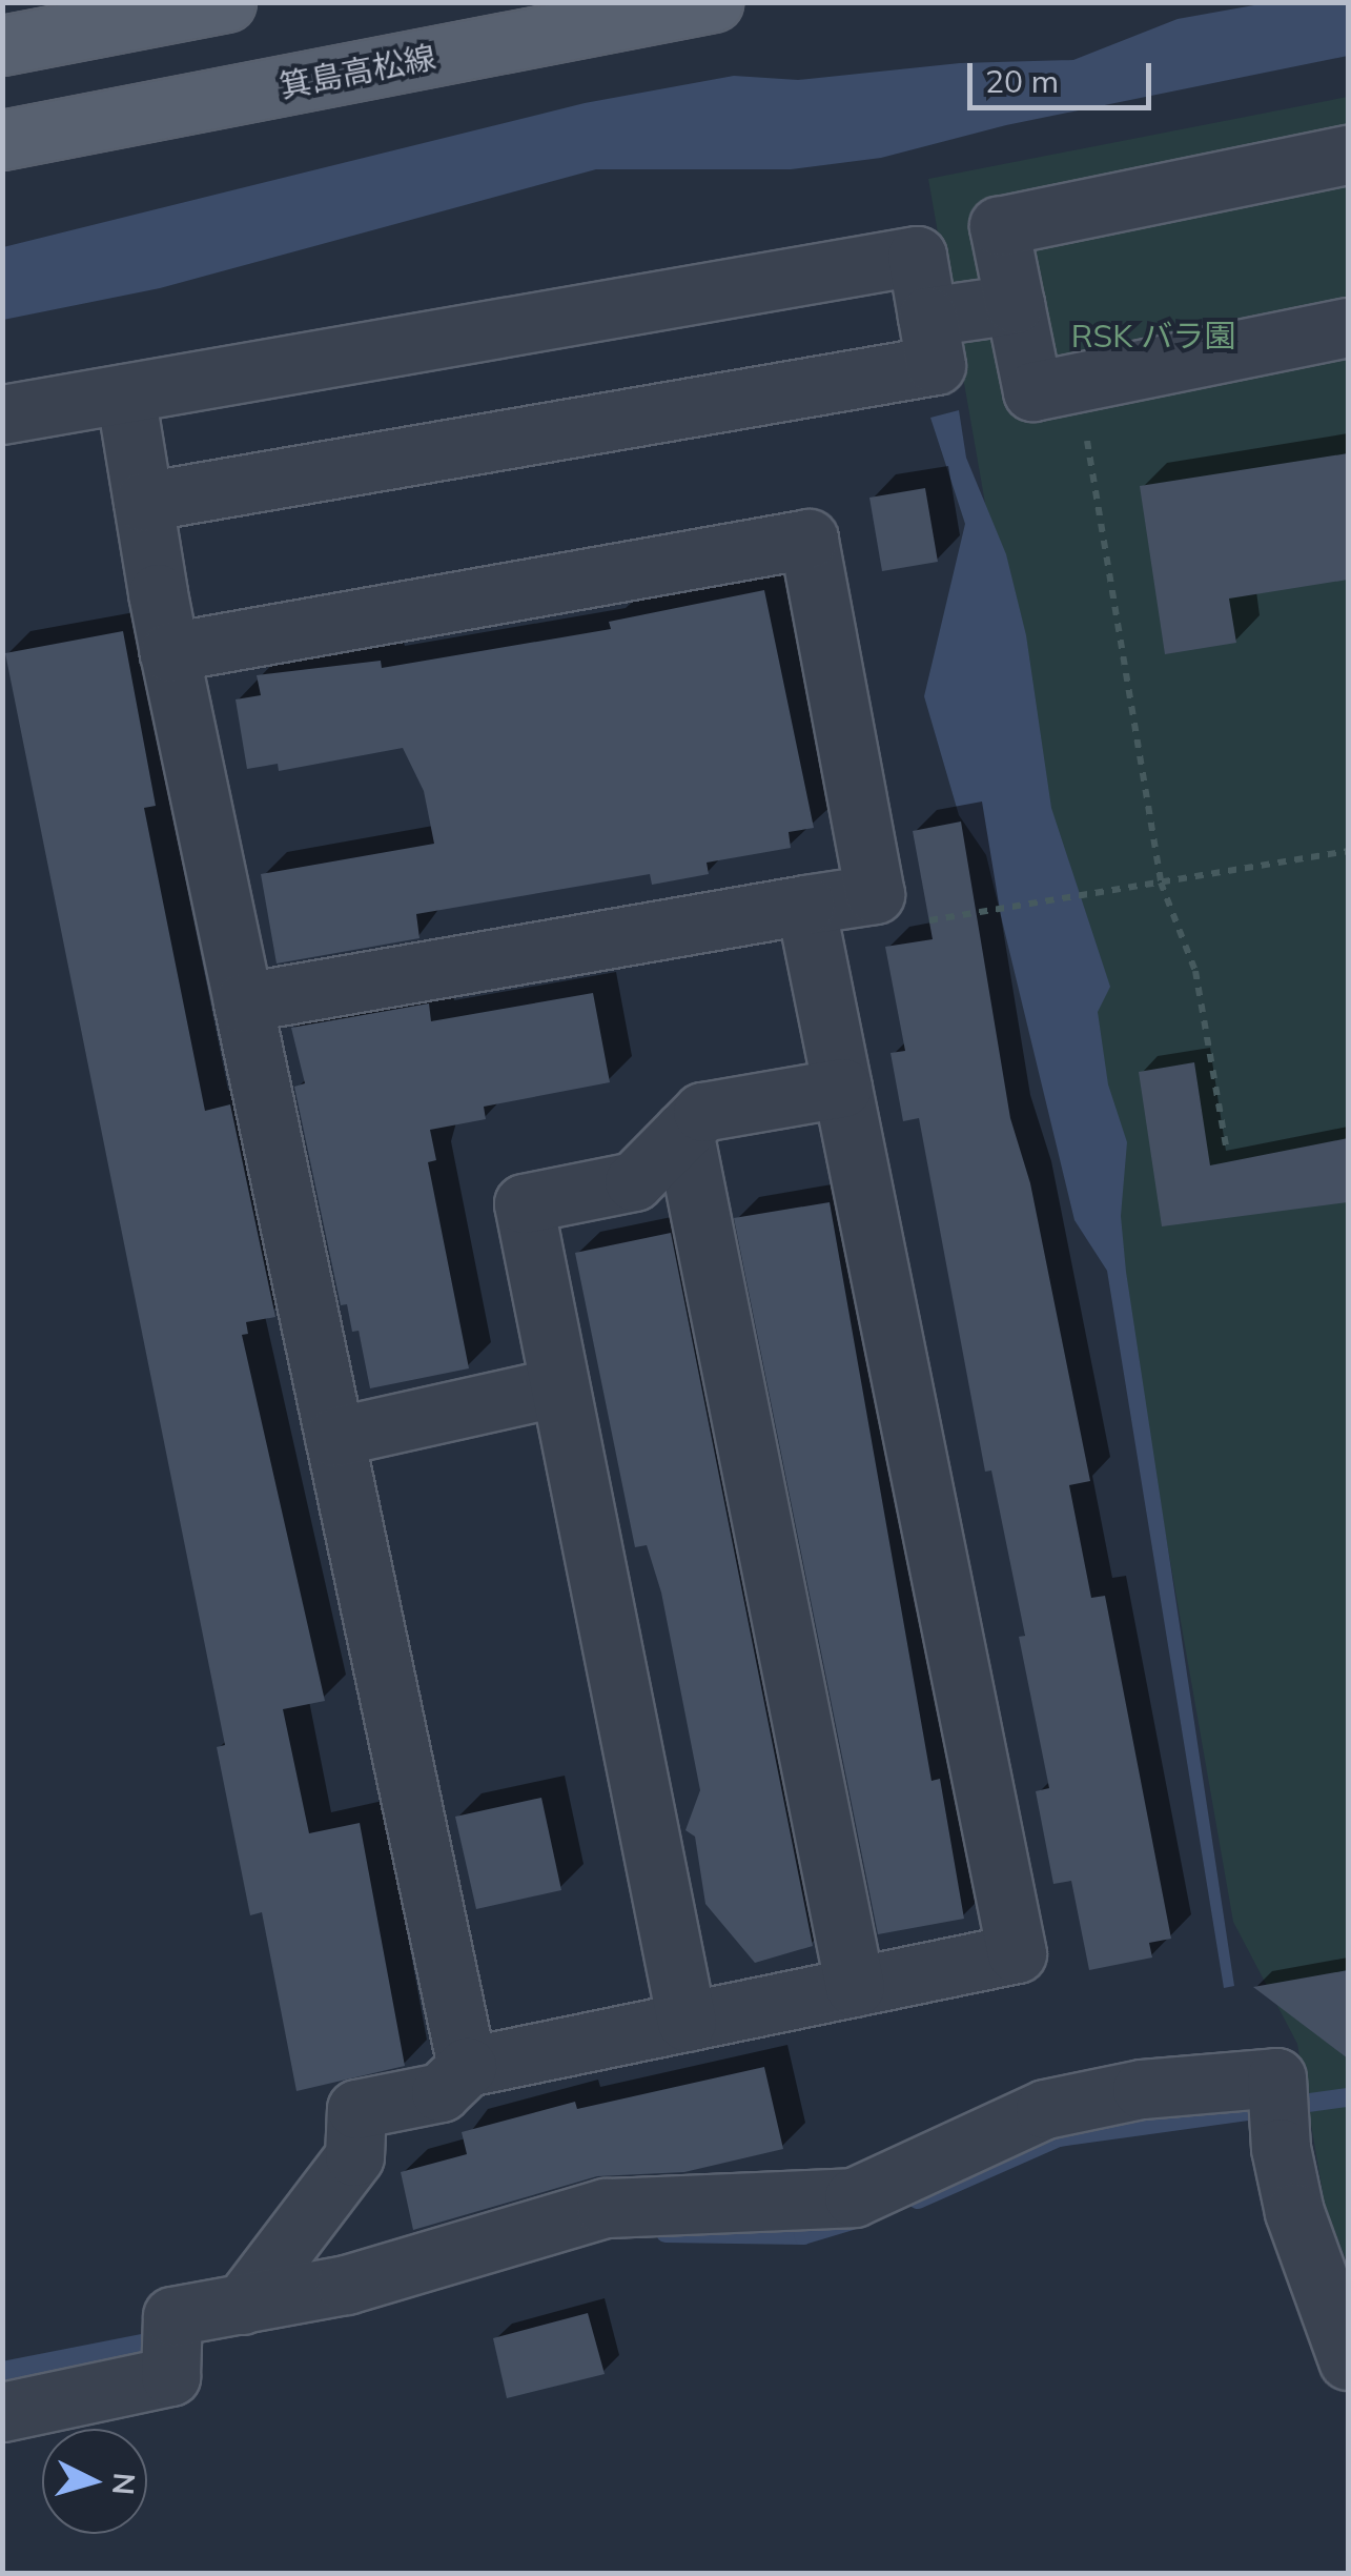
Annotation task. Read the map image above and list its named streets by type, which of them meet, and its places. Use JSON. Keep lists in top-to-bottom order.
{
  "streets": {
    "main road": ["箕島高松線"]
  },
  "parks": ["RSK バラ園"],
  "scale_bar": "20 m",
  "north": "right"
}
